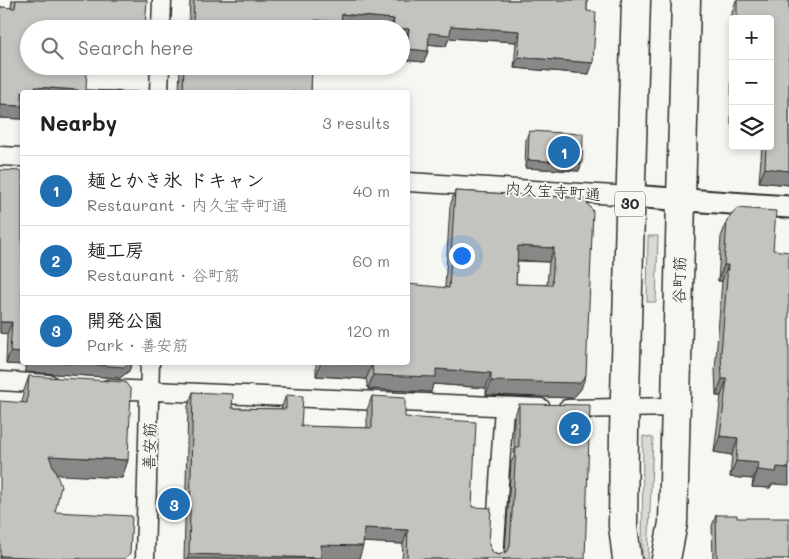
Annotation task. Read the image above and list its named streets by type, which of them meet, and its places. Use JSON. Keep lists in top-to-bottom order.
{
  "streets": {
    "main road": ["30", "谷町筋"],
    "street": ["内久宝寺町通", "善安筋"]
  },
  "crossings": [
    ["内久宝寺町通", "30"],
    ["内久宝寺町通", "谷町筋"]
  ],
  "page": {
    "map_buttons": ["+", "−"],
    "search": "Search here",
    "heading": ["Nearby", "3 results"],
    "pins": ["1", "2", "3"],
    "list": [
      {
        "mark": "1",
        "name": "麺とかき氷 ドキャン",
        "note": "Restaurant · 内久宝寺町通",
        "value": "40 m"
      },
      {
        "mark": "2",
        "name": "麺工房",
        "note": "Restaurant · 谷町筋",
        "value": "60 m"
      },
      {
        "mark": "3",
        "name": "開発公園",
        "note": "Park · 善安筋",
        "value": "120 m"
      }
    ]
  }
}
